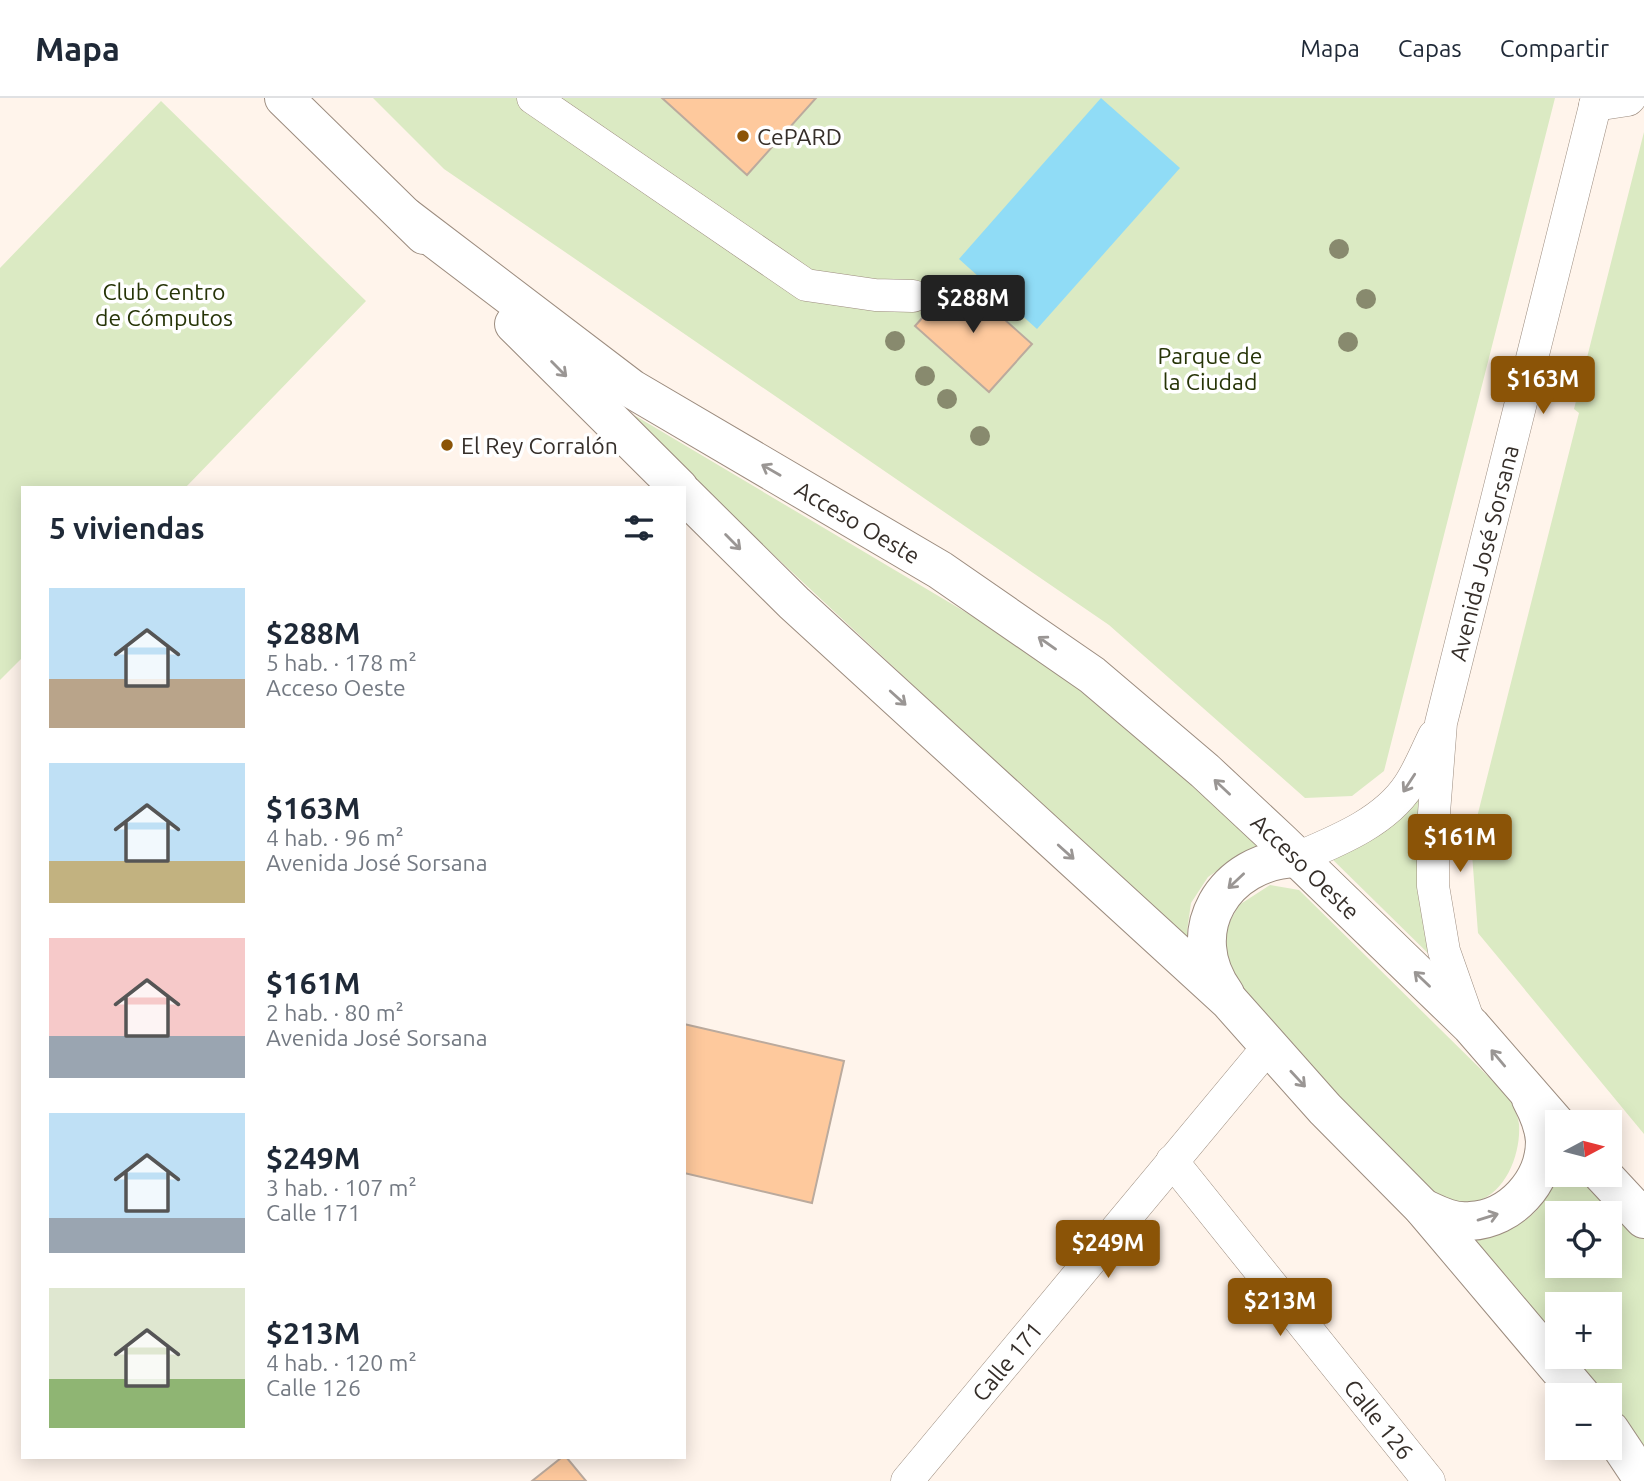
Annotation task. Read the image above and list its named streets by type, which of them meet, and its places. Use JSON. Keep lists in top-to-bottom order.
{
  "streets": {
    "highway": ["Acceso Oeste"],
    "street": ["Avenida José Sorsana", "Calle 171", "Calle 126"]
  },
  "crossings": [
    ["Acceso Oeste", "Avenida José Sorsana"],
    ["Calle 171", "Calle 126"]
  ],
  "parks": ["Club Centro de Cómputos", "Parque de la Ciudad"],
  "places": ["CePARD", "El Rey Corralón"],
  "north": "right",
  "page": {
    "header": "Mapa",
    "nav": ["Mapa", "Capas", "Compartir"],
    "price": [
      "$288M",
      "$163M",
      "$161M",
      "$249M",
      "$213M"
    ],
    "heading": "5 viviendas",
    "list": [
      {
        "name": "$288M",
        "note": "5 hab. · 178 m² · Acceso Oeste"
      },
      {
        "name": "$163M",
        "note": "4 hab. · 96 m² · Avenida José Sorsana"
      },
      {
        "name": "$161M",
        "note": "2 hab. · 80 m² · Avenida José Sorsana"
      },
      {
        "name": "$249M",
        "note": "3 hab. · 107 m² · Calle 171"
      },
      {
        "name": "$213M",
        "note": "4 hab. · 120 m² · Calle 126"
      }
    ],
    "map_buttons": ["+", "−"]
  }
}
